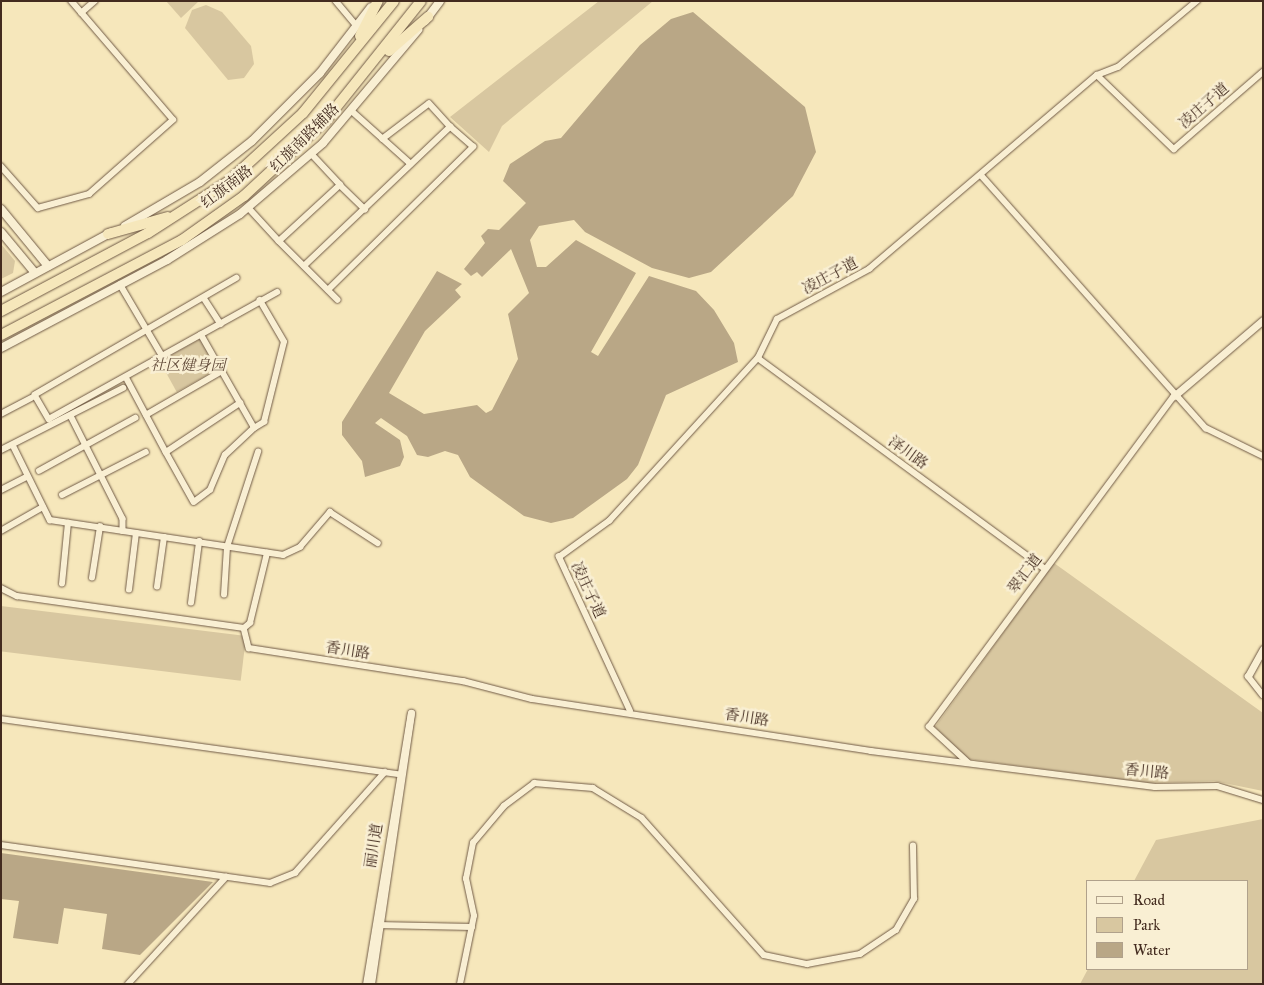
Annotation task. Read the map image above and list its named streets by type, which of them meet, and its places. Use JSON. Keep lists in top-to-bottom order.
{
  "streets": {
    "highway": ["红旗南路"],
    "main road": ["红旗南路辅路"],
    "street": [
      "凌庄子道",
      "泽川路",
      "翠汇道",
      "香川路",
      "丽川道"
    ]
  },
  "crossings": [
    ["凌庄子道", "泽川路"],
    ["凌庄子道", "香川路"],
    ["泽川路", "翠汇道"],
    ["翠汇道", "香川路"]
  ],
  "parks": ["社区健身园"],
  "legend": ["Road", "Park", "Water"]
}
